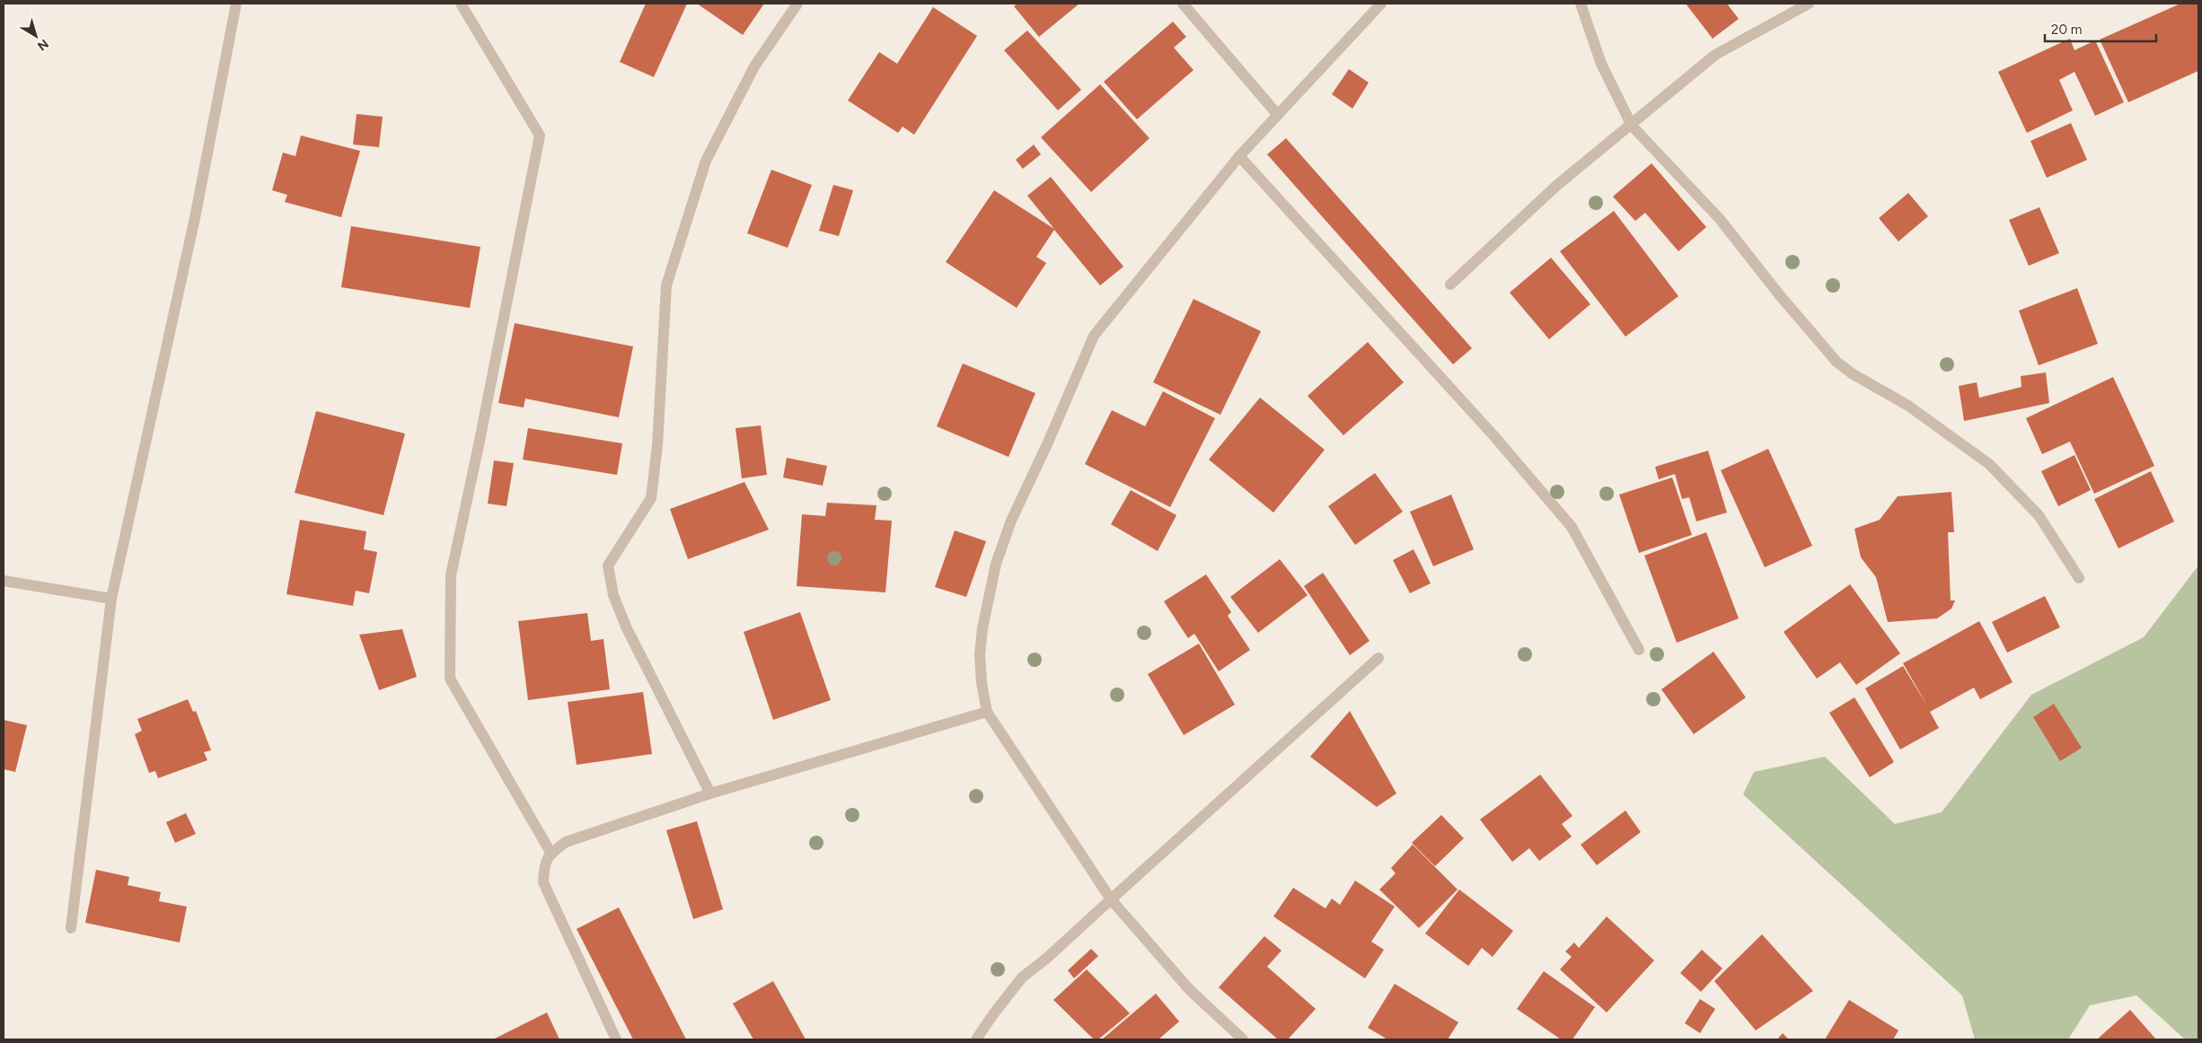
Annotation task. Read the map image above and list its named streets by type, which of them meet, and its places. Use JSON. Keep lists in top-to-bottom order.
{
  "scale_bar": "20 m",
  "north": "bottom right"
}
